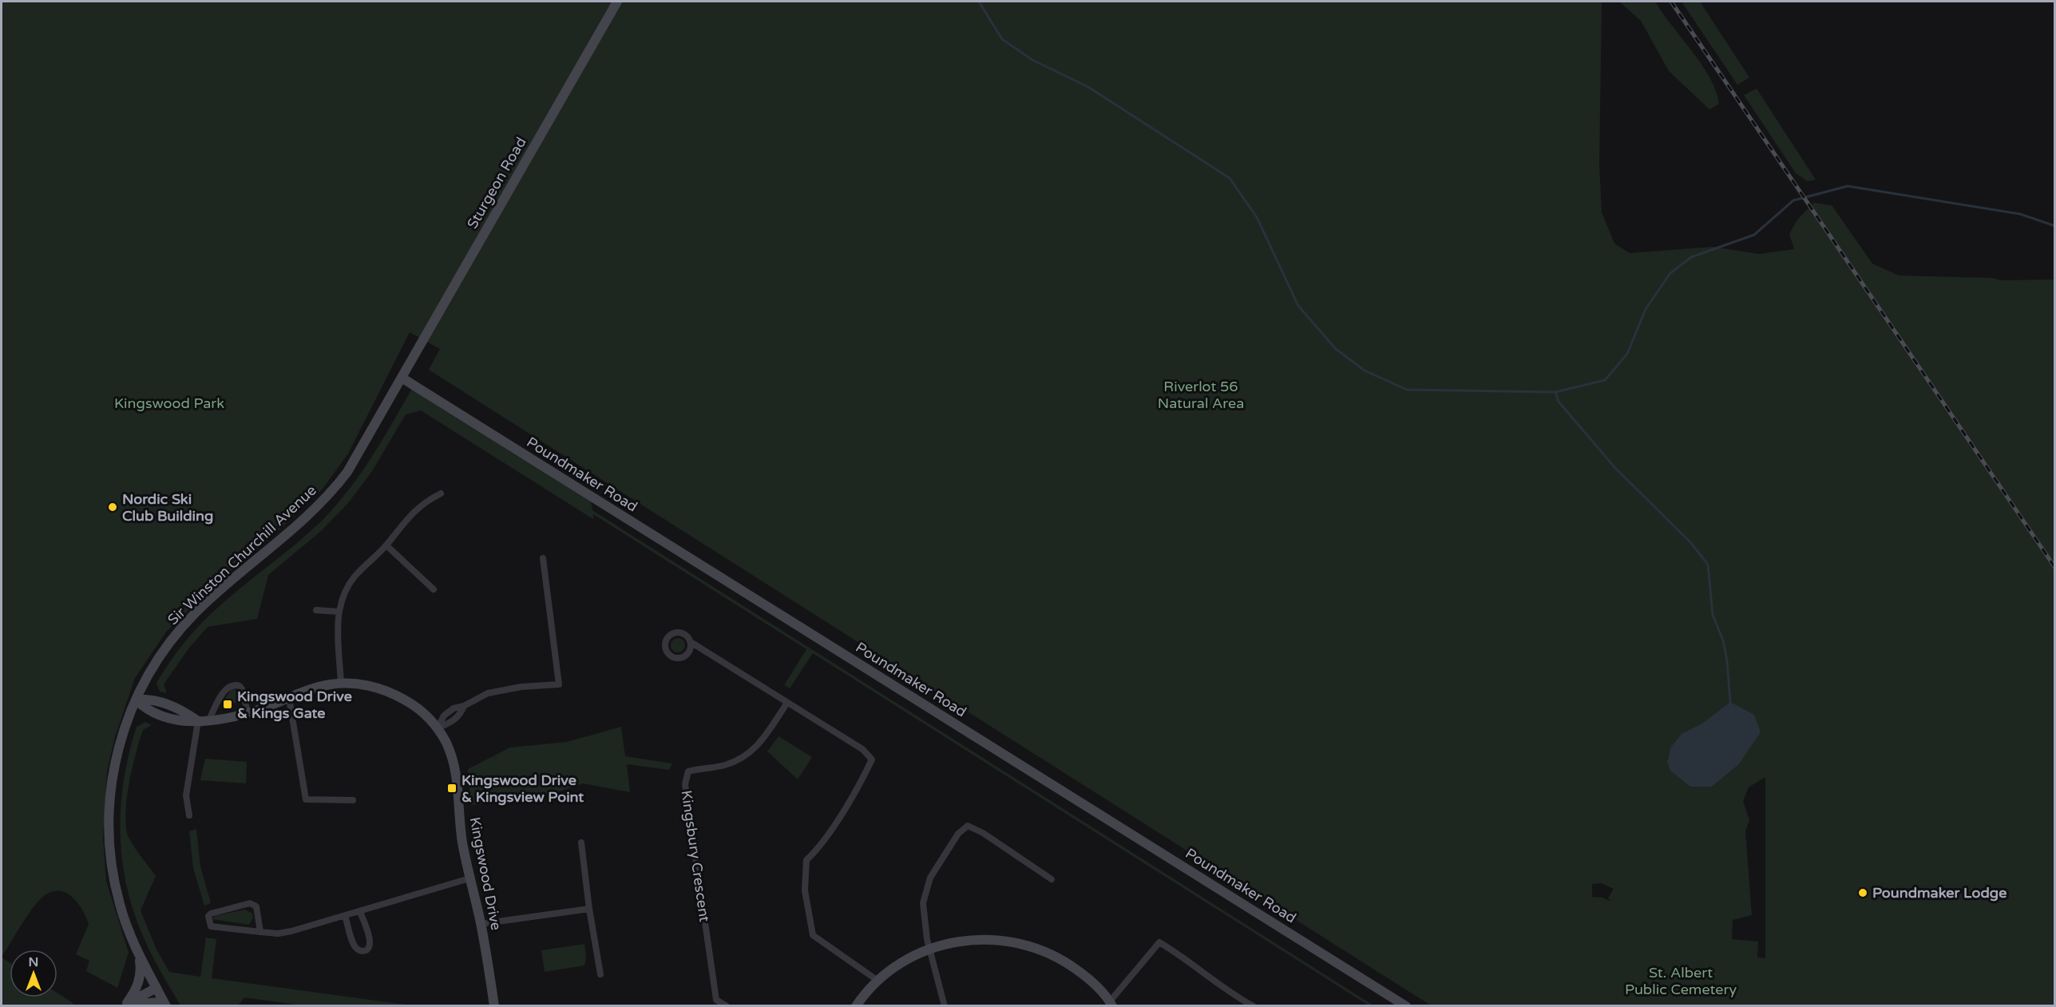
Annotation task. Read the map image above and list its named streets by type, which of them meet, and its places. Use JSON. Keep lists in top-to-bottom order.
{
  "streets": {
    "street": [
      "Sturgeon Road",
      "Poundmaker Road",
      "Sir Winston Churchill Avenue",
      "Kingsbury Crescent",
      "Kingswood Drive"
    ]
  },
  "crossings": [
    ["Sturgeon Road", "Poundmaker Road"],
    ["Sturgeon Road", "Sir Winston Churchill Avenue"],
    ["Poundmaker Road", "Sir Winston Churchill Avenue"]
  ],
  "parks": ["Riverlot 56 Natural Area", "Kingswood Park", "St. Albert Public Cemetery"],
  "places": {
    "other": ["Nordic Ski Club Building", "Poundmaker Lodge"],
    "transit": ["Kingswood Drive & Kings Gate", "Kingswood Drive & Kingsview Point"]
  },
  "north": "top"
}
